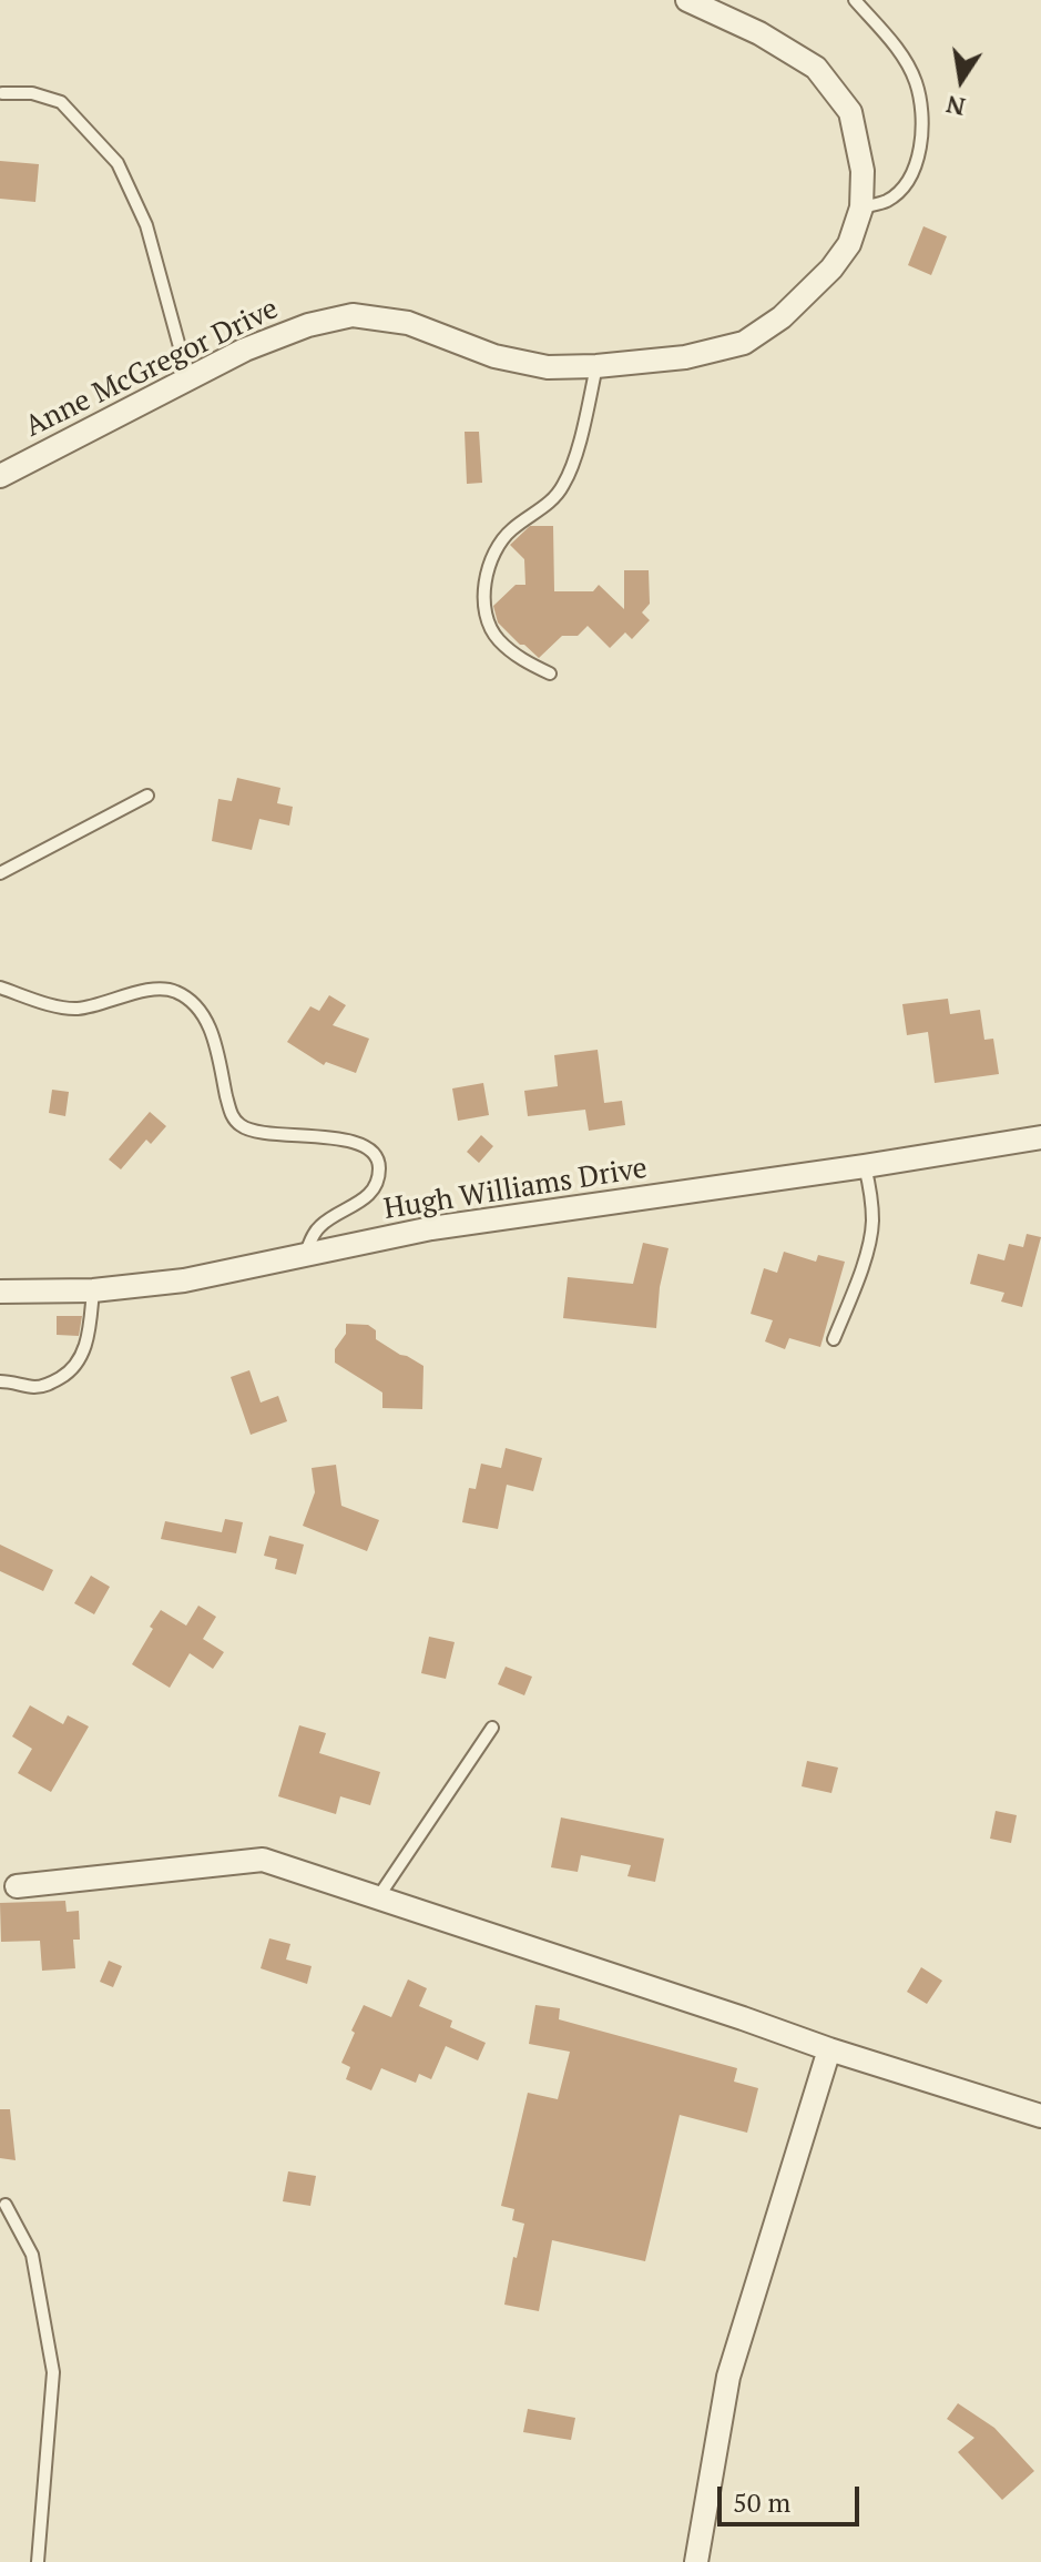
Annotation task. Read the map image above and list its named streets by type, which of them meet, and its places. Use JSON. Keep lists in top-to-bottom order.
{
  "streets": {
    "street": ["Anne McGregor Drive", "Hugh Williams Drive"]
  },
  "scale_bar": "50 m",
  "north": "bottom"
}
